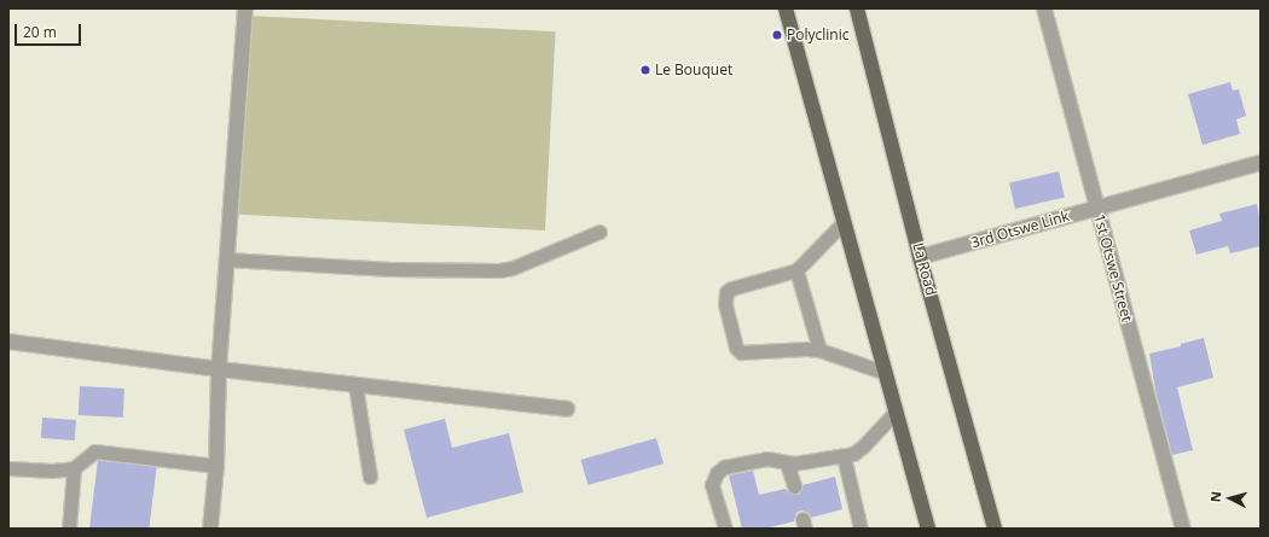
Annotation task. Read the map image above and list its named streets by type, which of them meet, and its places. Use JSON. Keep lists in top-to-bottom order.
{
  "streets": {
    "main road": ["La Road"],
    "street": ["3rd Otswe Link", "1st Otswe Street"]
  },
  "crossings": [
    ["3rd Otswe Link", "1st Otswe Street"],
    ["3rd Otswe Link", "La Road"]
  ],
  "places": ["Polyclinic", "Le Bouquet"],
  "scale_bar": "20 m",
  "north": "left"
}
